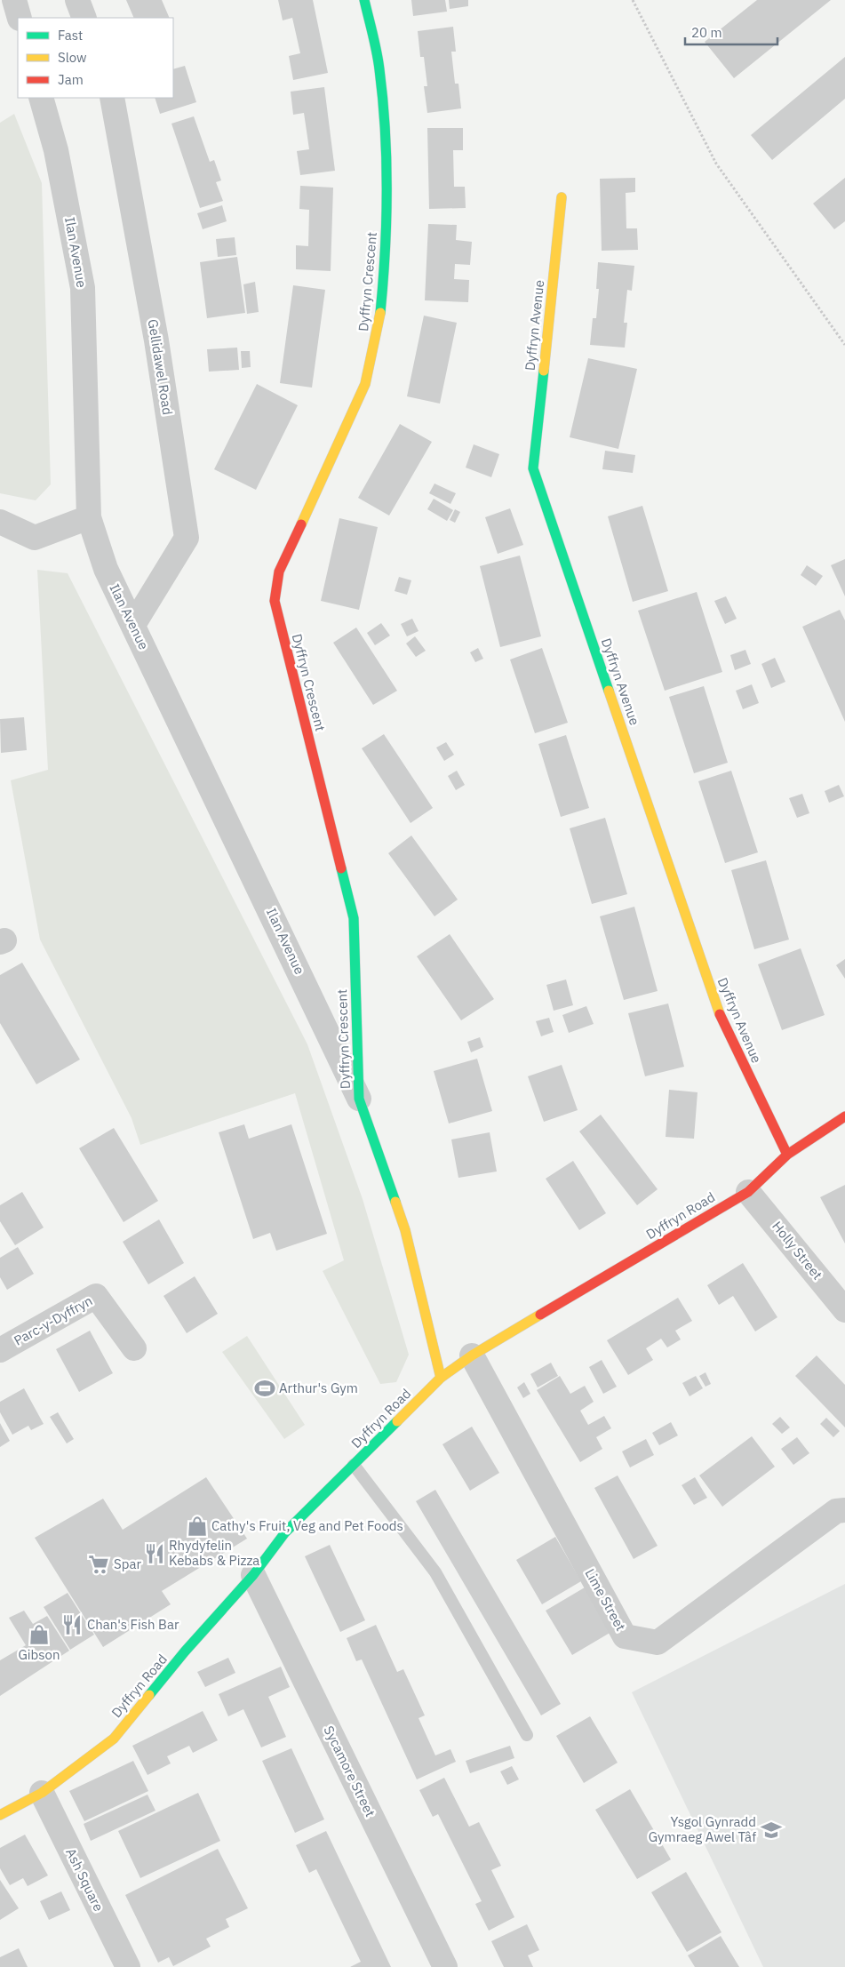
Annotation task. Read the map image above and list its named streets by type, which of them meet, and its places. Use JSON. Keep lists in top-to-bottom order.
{
  "streets": {
    "street": [
      "Ilan Avenue",
      "Dyffryn Crescent",
      "Dyffryn Avenue",
      "Gellidawel Road",
      "Dyffryn Road",
      "Holly Street",
      "Parc-y-Dyffryn",
      "Lime Street",
      "Sycamore Street",
      "Ash Square"
    ]
  },
  "crossings": [
    ["Ilan Avenue", "Dyffryn Crescent"],
    ["Ilan Avenue", "Gellidawel Road"],
    ["Dyffryn Crescent", "Dyffryn Road"],
    ["Dyffryn Avenue", "Dyffryn Road"],
    ["Dyffryn Road", "Holly Street"],
    ["Dyffryn Road", "Lime Street"],
    ["Dyffryn Road", "Sycamore Street"],
    ["Dyffryn Road", "Ash Square"]
  ],
  "places": {
    "sports": ["Arthur's Gym"],
    "shop": ["Cathy's Fruit, Veg and Pet Foods", "Gibson"],
    "restaurant": ["Rhydyfelin Kebabs & Pizza", "Chan's Fish Bar"],
    "supermarket": ["Spar"],
    "school or university": ["Ysgol Gynradd Gymraeg Awel Tâf"]
  },
  "legend": ["Fast", "Slow", "Jam"],
  "scale_bar": "20 m"
}
